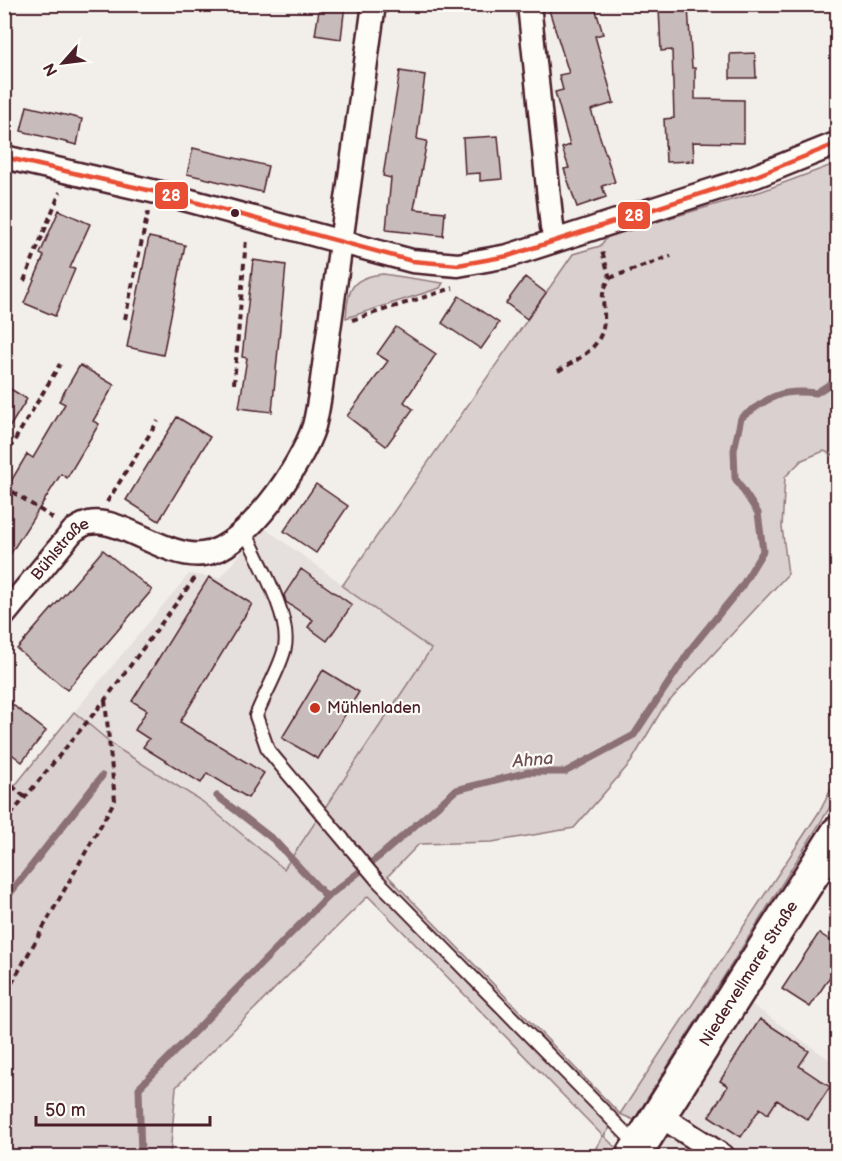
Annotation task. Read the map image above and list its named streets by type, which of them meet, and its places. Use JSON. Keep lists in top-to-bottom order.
{
  "streets": {
    "main road": ["Niedervellmarer Straße"],
    "street": ["Bühlstraße"]
  },
  "water": ["Ahna"],
  "places": ["Mühlenladen"],
  "lines": ["transit line 28"],
  "scale_bar": "50 m",
  "north": "bottom left"
}
